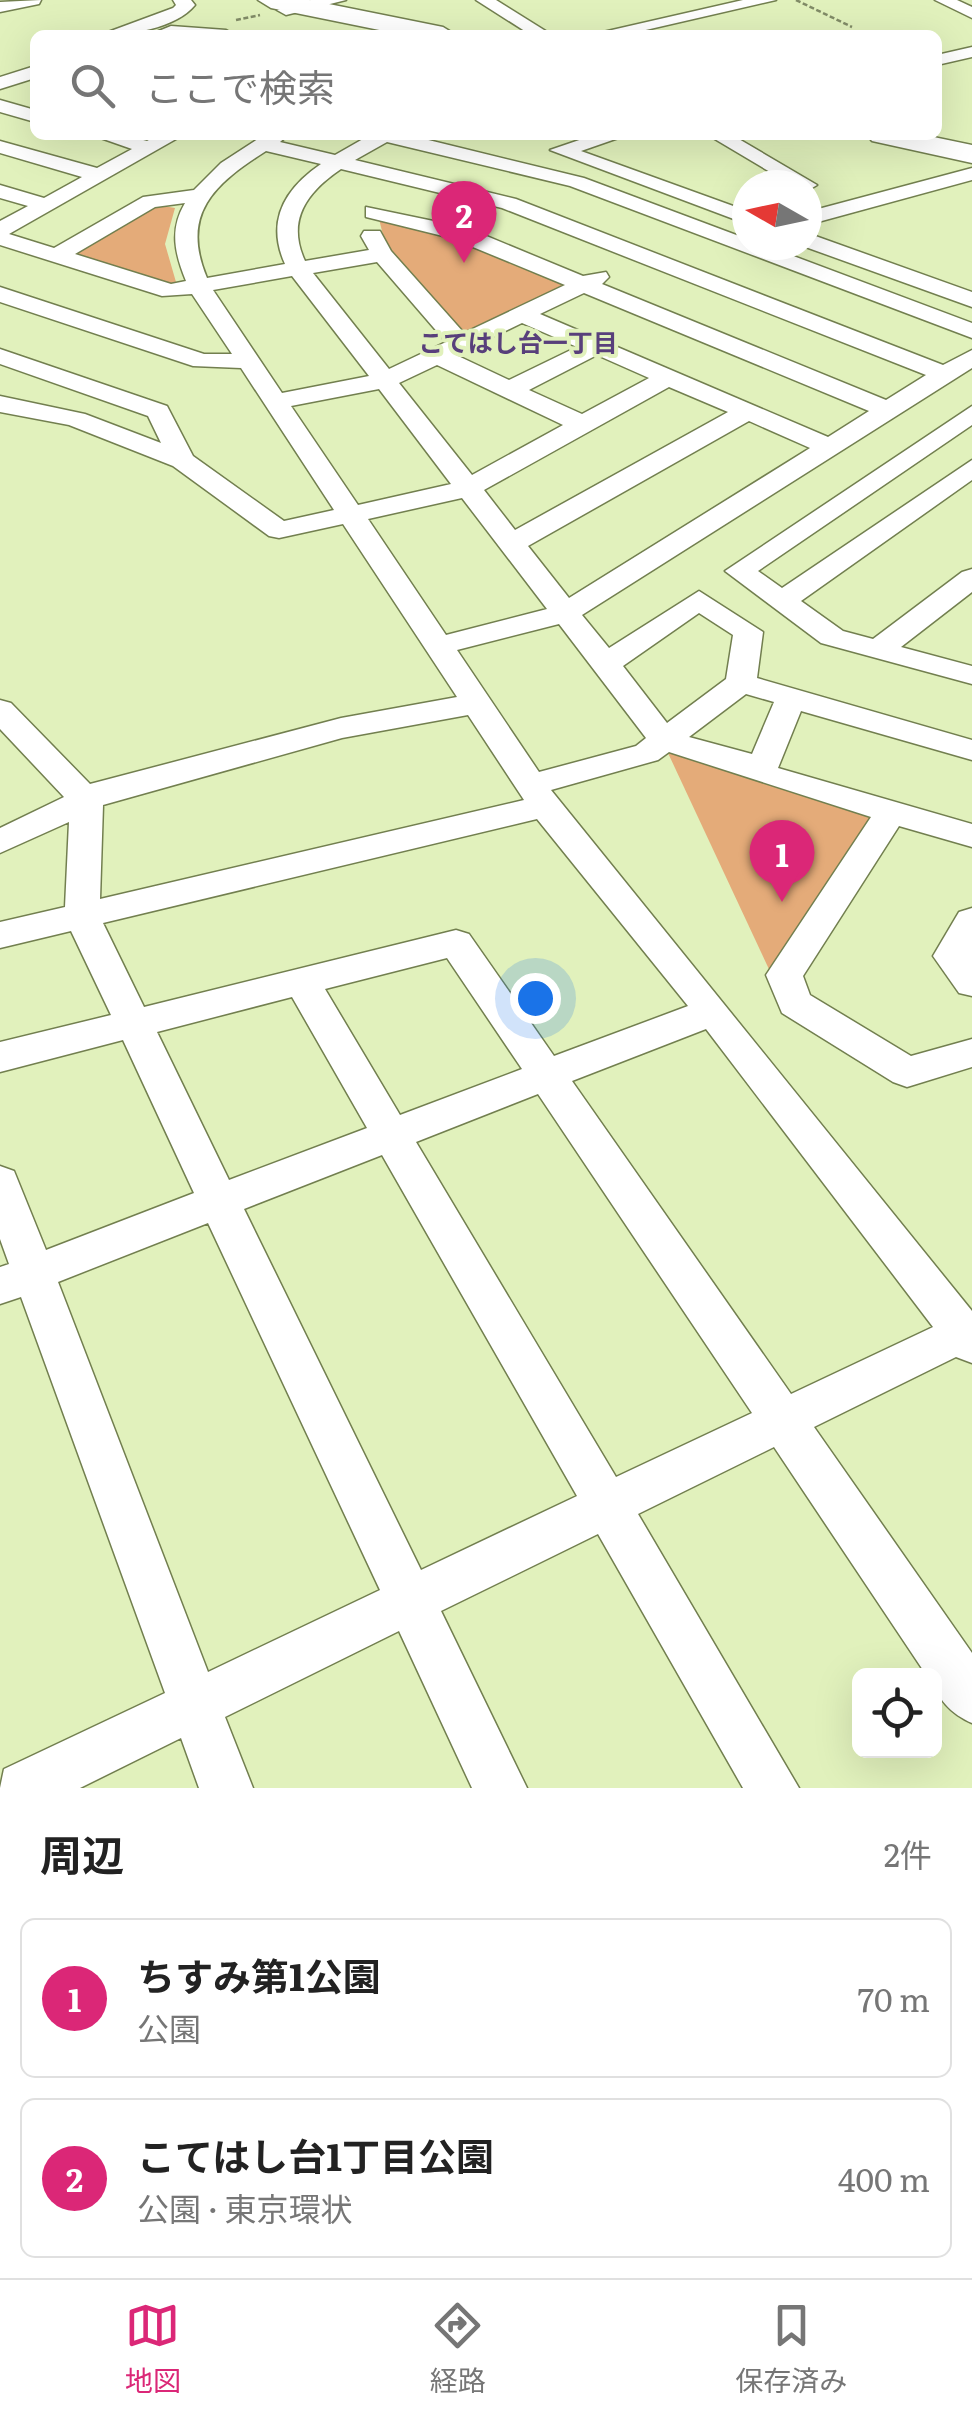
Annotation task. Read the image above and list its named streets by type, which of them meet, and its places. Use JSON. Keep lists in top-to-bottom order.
{
  "districts": ["こてはし台一丁目"],
  "north": "left",
  "page": {
    "search": "ここで検索",
    "pins": ["2", "1"],
    "heading": ["周辺", "2件"],
    "list": [
      {
        "mark": "1",
        "name": "ちすみ第1公園",
        "note": "公園",
        "value": "70 m"
      },
      {
        "mark": "2",
        "name": "こてはし台1丁目公園",
        "note": "公園 · 東京環状",
        "value": "400 m"
      }
    ],
    "nav": ["地図", "経路", "保存済み"]
  }
}
